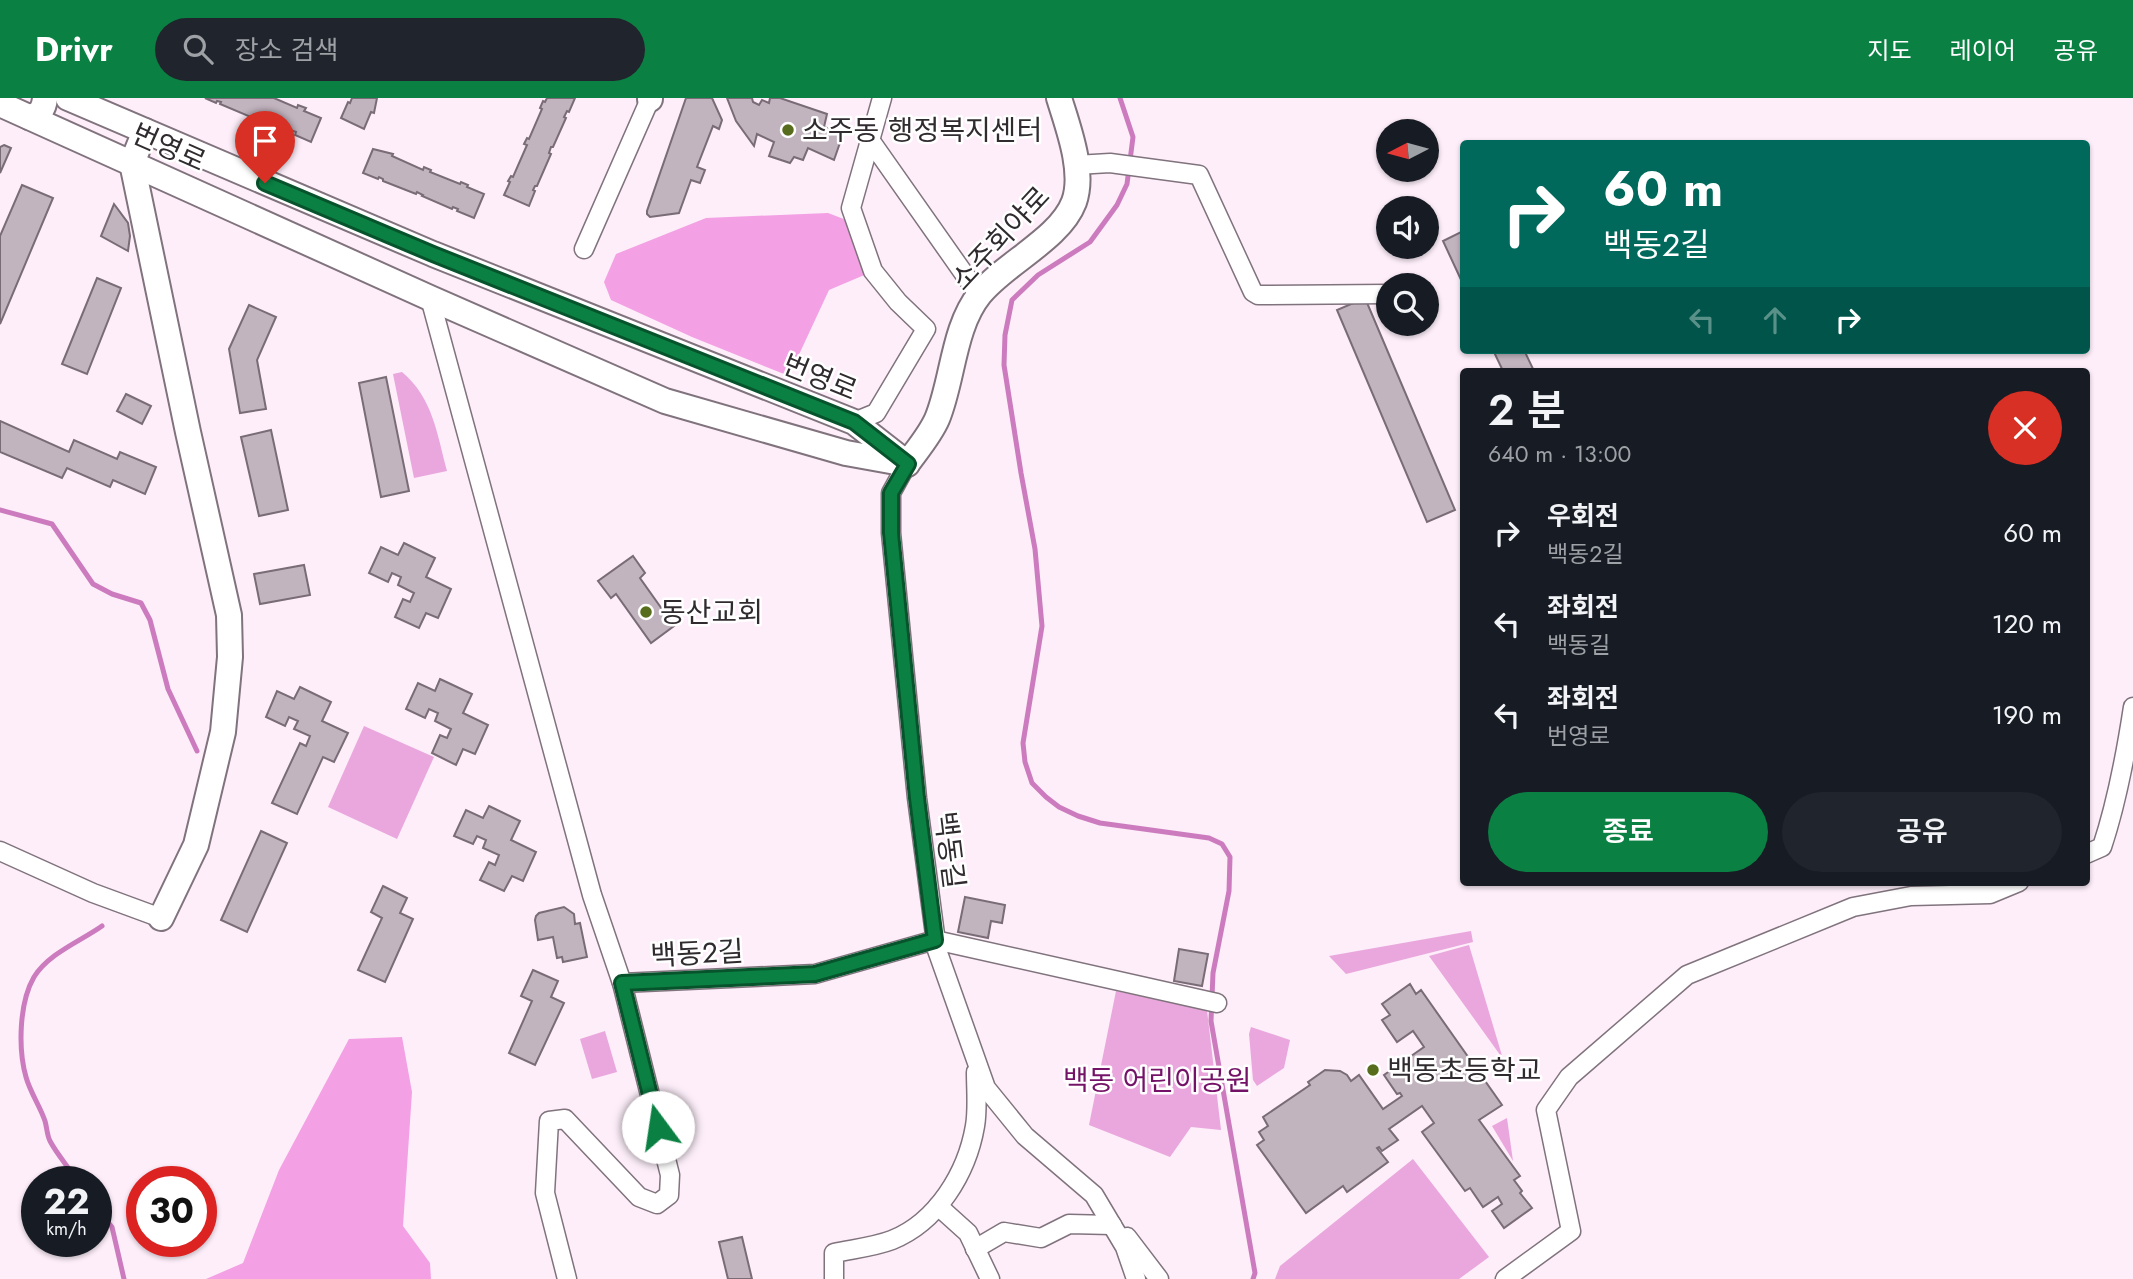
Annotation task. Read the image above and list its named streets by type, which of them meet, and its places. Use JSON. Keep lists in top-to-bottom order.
{
  "streets": {
    "street": [
      "번영로",
      "소주회야로",
      "백동길",
      "백동2길"
    ]
  },
  "crossings": [
    ["번영로", "소주회야로"],
    ["번영로", "백동길"],
    ["소주회야로", "백동길"],
    ["백동길", "백동2길"]
  ],
  "parks": ["백동 어린이공원"],
  "places": ["소주동 행정복지센터", "동산교회", "백동초등학교"],
  "north": "left",
  "page": {
    "header": "Drivr",
    "search": "장소 검색",
    "nav": ["지도", "레이어", "공유"],
    "turn": ["60 m", "백동2길"],
    "heading": ["2 분", "640 m · 13:00"],
    "list": [
      {
        "name": "우회전",
        "note": "백동2길",
        "value": "60 m"
      },
      {
        "name": "좌회전",
        "note": "백동길",
        "value": "120 m"
      },
      {
        "name": "좌회전",
        "note": "번영로",
        "value": "190 m"
      }
    ],
    "buttons": ["종료", "공유"],
    "speed": "22 km/h",
    "limit": "30"
  }
}
